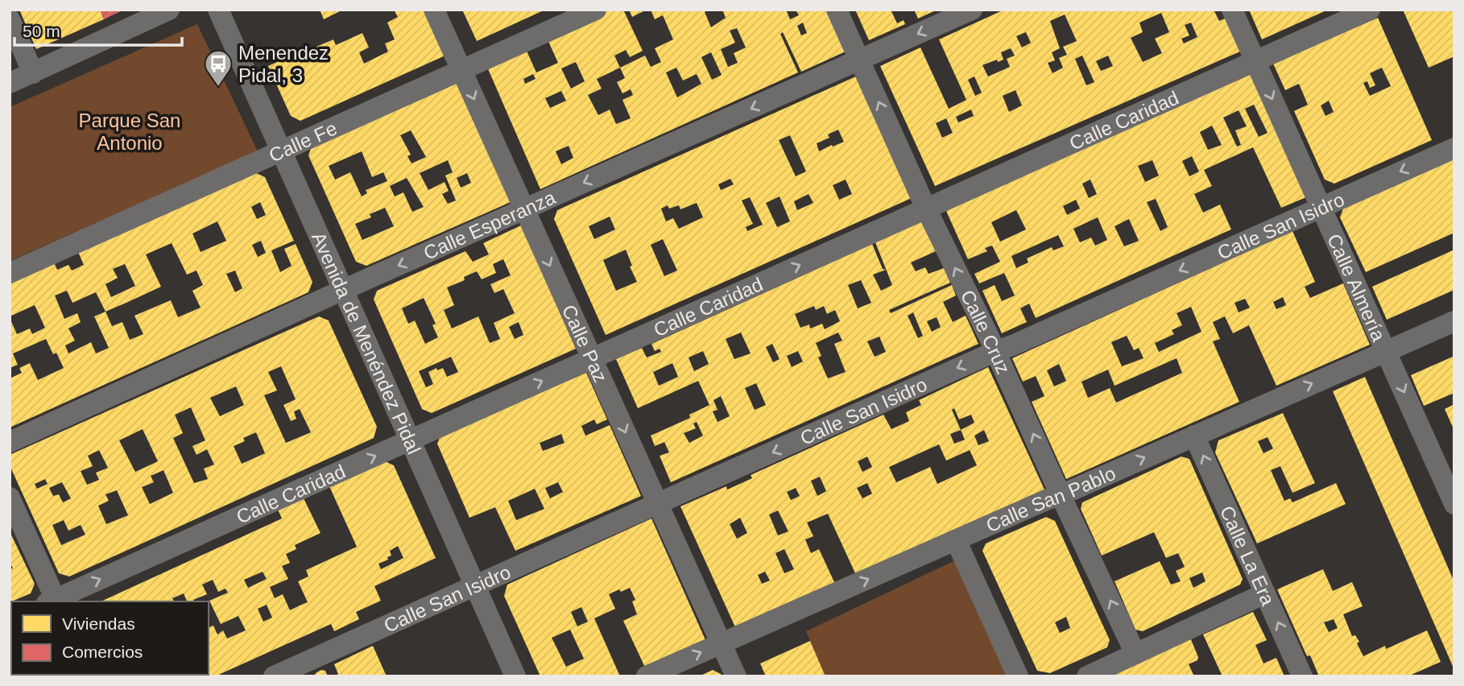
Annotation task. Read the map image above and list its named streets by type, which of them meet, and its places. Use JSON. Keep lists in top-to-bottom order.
{
  "streets": {
    "street": [
      "Calle Caridad",
      "Calle Fe",
      "Calle Esperanza",
      "Calle San Isidro",
      "Calle Almería",
      "Calle Cruz",
      "Avenida de Menéndez Pidal",
      "Calle Paz",
      "Calle San Pablo",
      "Calle La Era"
    ]
  },
  "crossings": [
    ["Calle Caridad", "Calle Almería"],
    ["Calle Caridad", "Calle Cruz"],
    ["Calle Caridad", "Avenida de Menéndez Pidal"],
    ["Calle Caridad", "Calle Paz"],
    ["Calle Fe", "Avenida de Menéndez Pidal"],
    ["Calle Fe", "Calle Paz"],
    ["Calle Esperanza", "Calle Cruz"],
    ["Calle Esperanza", "Avenida de Menéndez Pidal"],
    ["Calle Esperanza", "Calle Paz"],
    ["Calle San Isidro", "Calle Almería"],
    ["Calle San Isidro", "Calle Cruz"],
    ["Calle San Isidro", "Avenida de Menéndez Pidal"],
    ["Calle San Isidro", "Calle Paz"],
    ["Calle Almería", "Calle San Pablo"],
    ["Calle Cruz", "Calle San Pablo"],
    ["Calle Paz", "Calle San Pablo"],
    ["Calle San Pablo", "Calle La Era"]
  ],
  "one_way": [
    "Calle Caridad",
    "Calle Esperanza",
    "Calle San Isidro",
    "Calle Almería",
    "Calle Cruz",
    "Calle Paz",
    "Calle San Pablo",
    "Calle La Era"
  ],
  "parks": ["Parque San Antonio"],
  "places": {
    "bus stop": ["Menendez Pidal, 3"]
  },
  "legend": ["Viviendas", "Comercios"],
  "scale_bar": "50 m"
}
